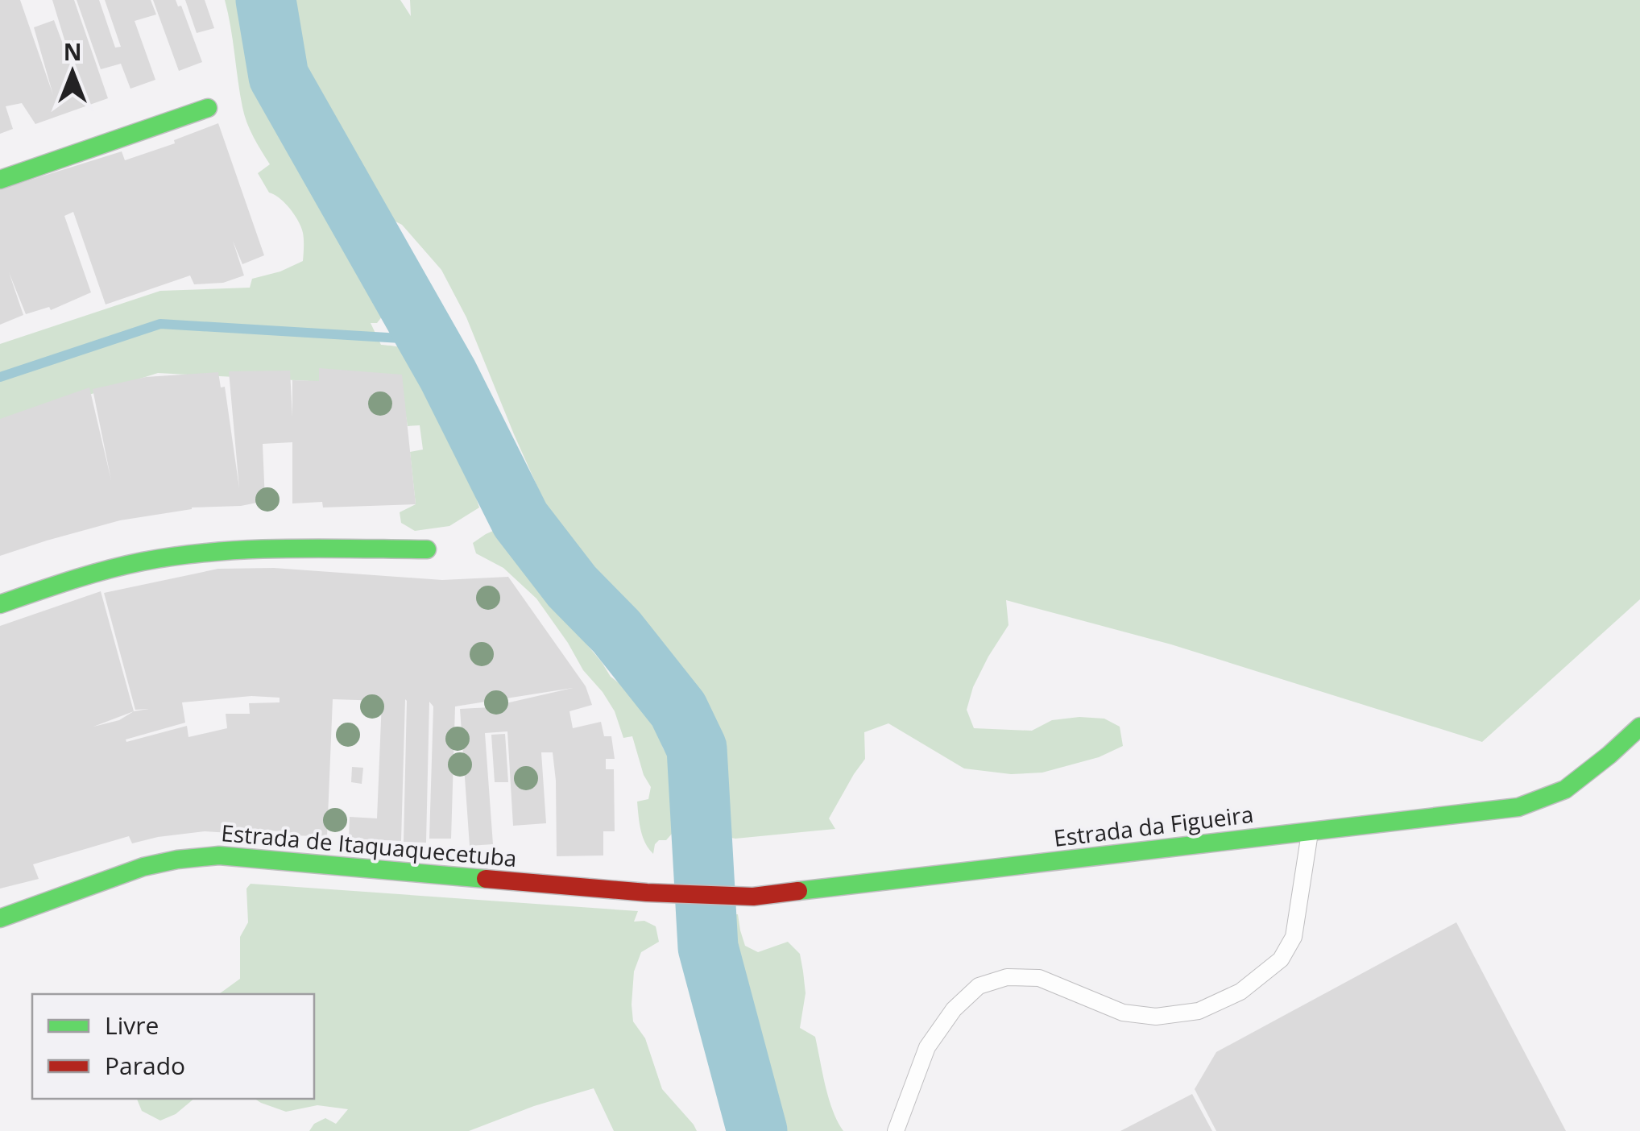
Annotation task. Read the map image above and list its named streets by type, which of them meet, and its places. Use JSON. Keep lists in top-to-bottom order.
{
  "streets": {
    "street": ["Estrada da Figueira", "Estrada de Itaquaquecetuba"]
  },
  "crossings": [
    ["Estrada da Figueira", "Estrada de Itaquaquecetuba"]
  ],
  "legend": ["Livre", "Parado"],
  "north": "top"
}
